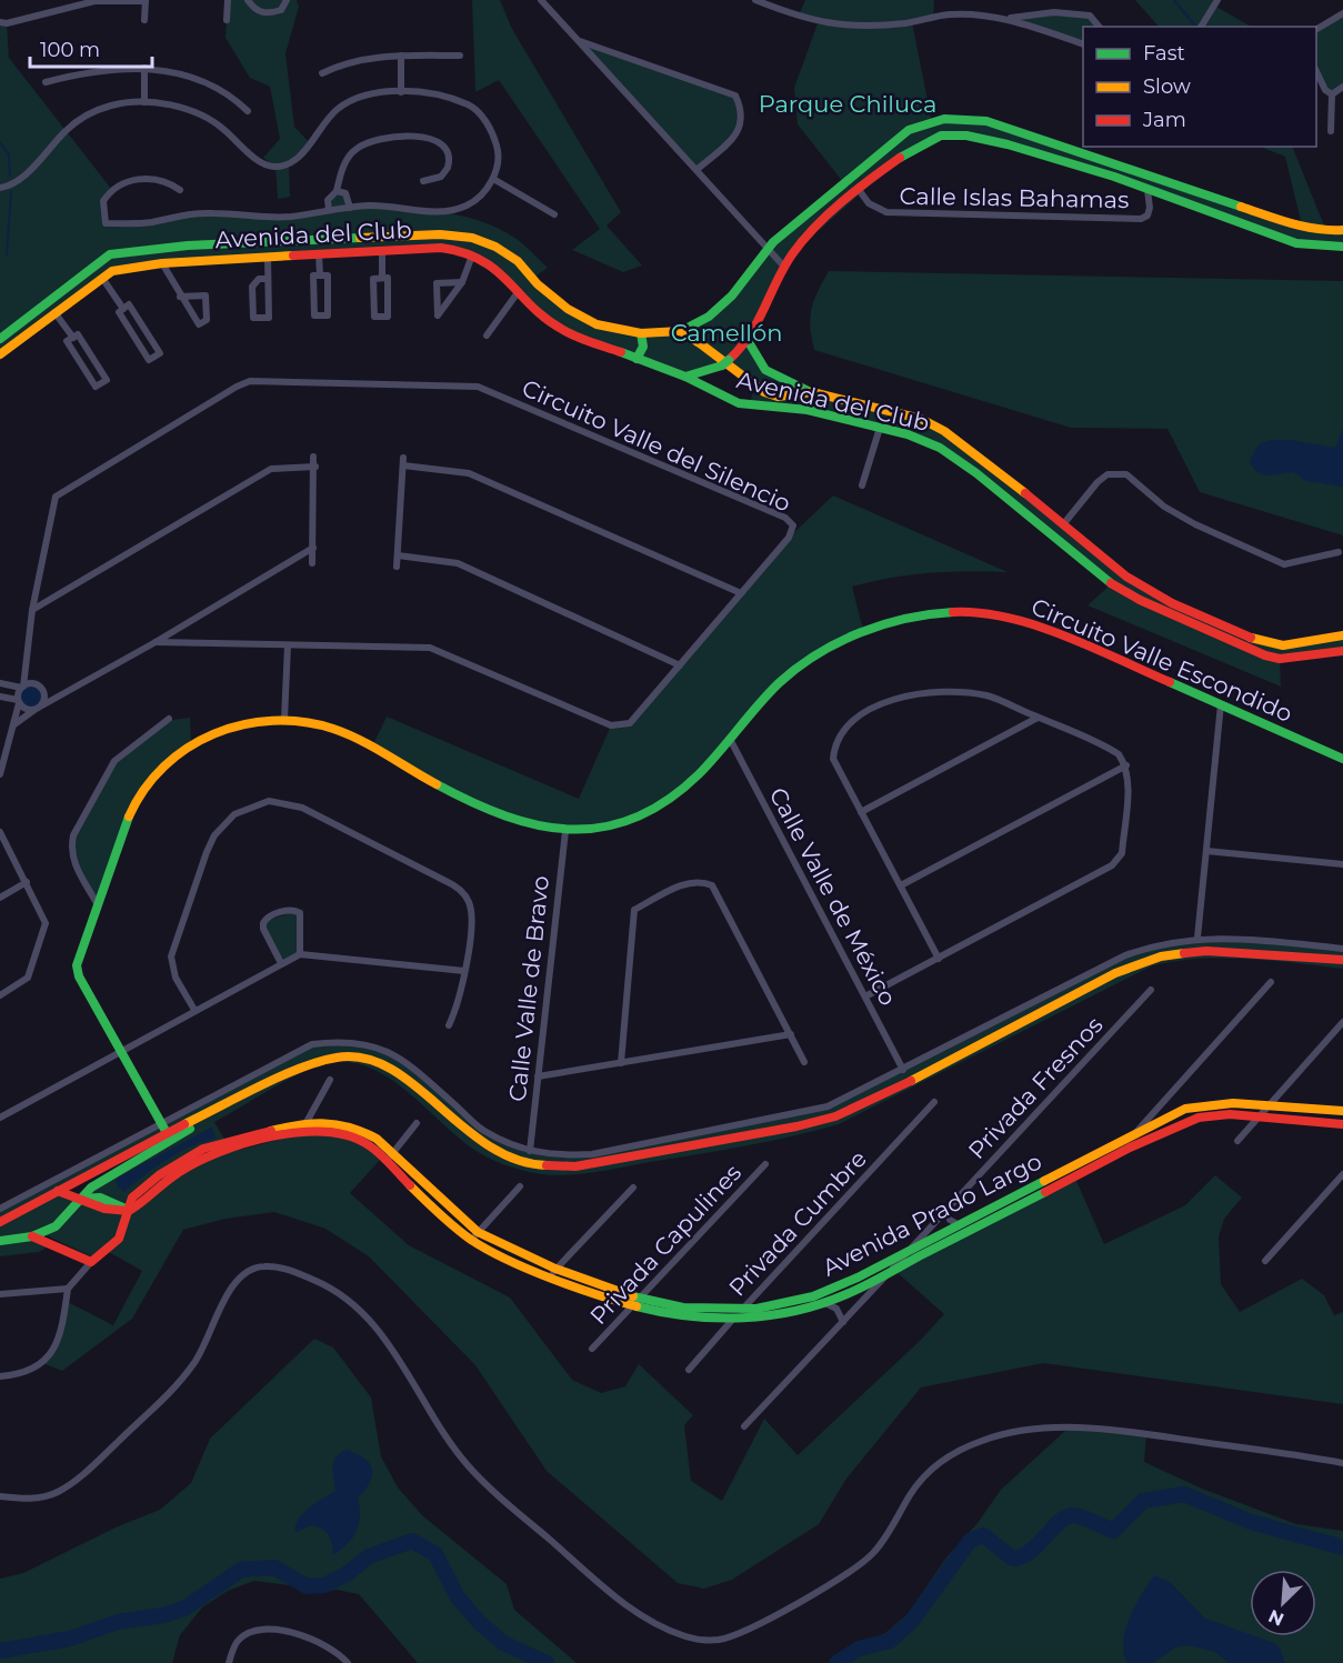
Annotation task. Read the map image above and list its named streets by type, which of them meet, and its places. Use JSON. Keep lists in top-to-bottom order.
{
  "streets": {
    "street": [
      "Calle Islas Bahamas",
      "Avenida del Club",
      "Circuito Valle del Silencio",
      "Circuito Valle Escondido",
      "Calle Valle de México",
      "Calle Valle de Bravo",
      "Privada Fresnos",
      "Avenida Prado Largo",
      "Privada Cumbre",
      "Privada Capulines"
    ]
  },
  "crossings": [
    ["Circuito Valle Escondido", "Calle Valle de México"],
    ["Circuito Valle Escondido", "Calle Valle de Bravo"],
    ["Privada Fresnos", "Avenida Prado Largo"],
    ["Avenida Prado Largo", "Privada Cumbre"],
    ["Avenida Prado Largo", "Privada Capulines"]
  ],
  "parks": ["Parque Chiluca", "Camellón"],
  "legend": ["Fast", "Slow", "Jam"],
  "scale_bar": "100 m",
  "north": "bottom left"
}
